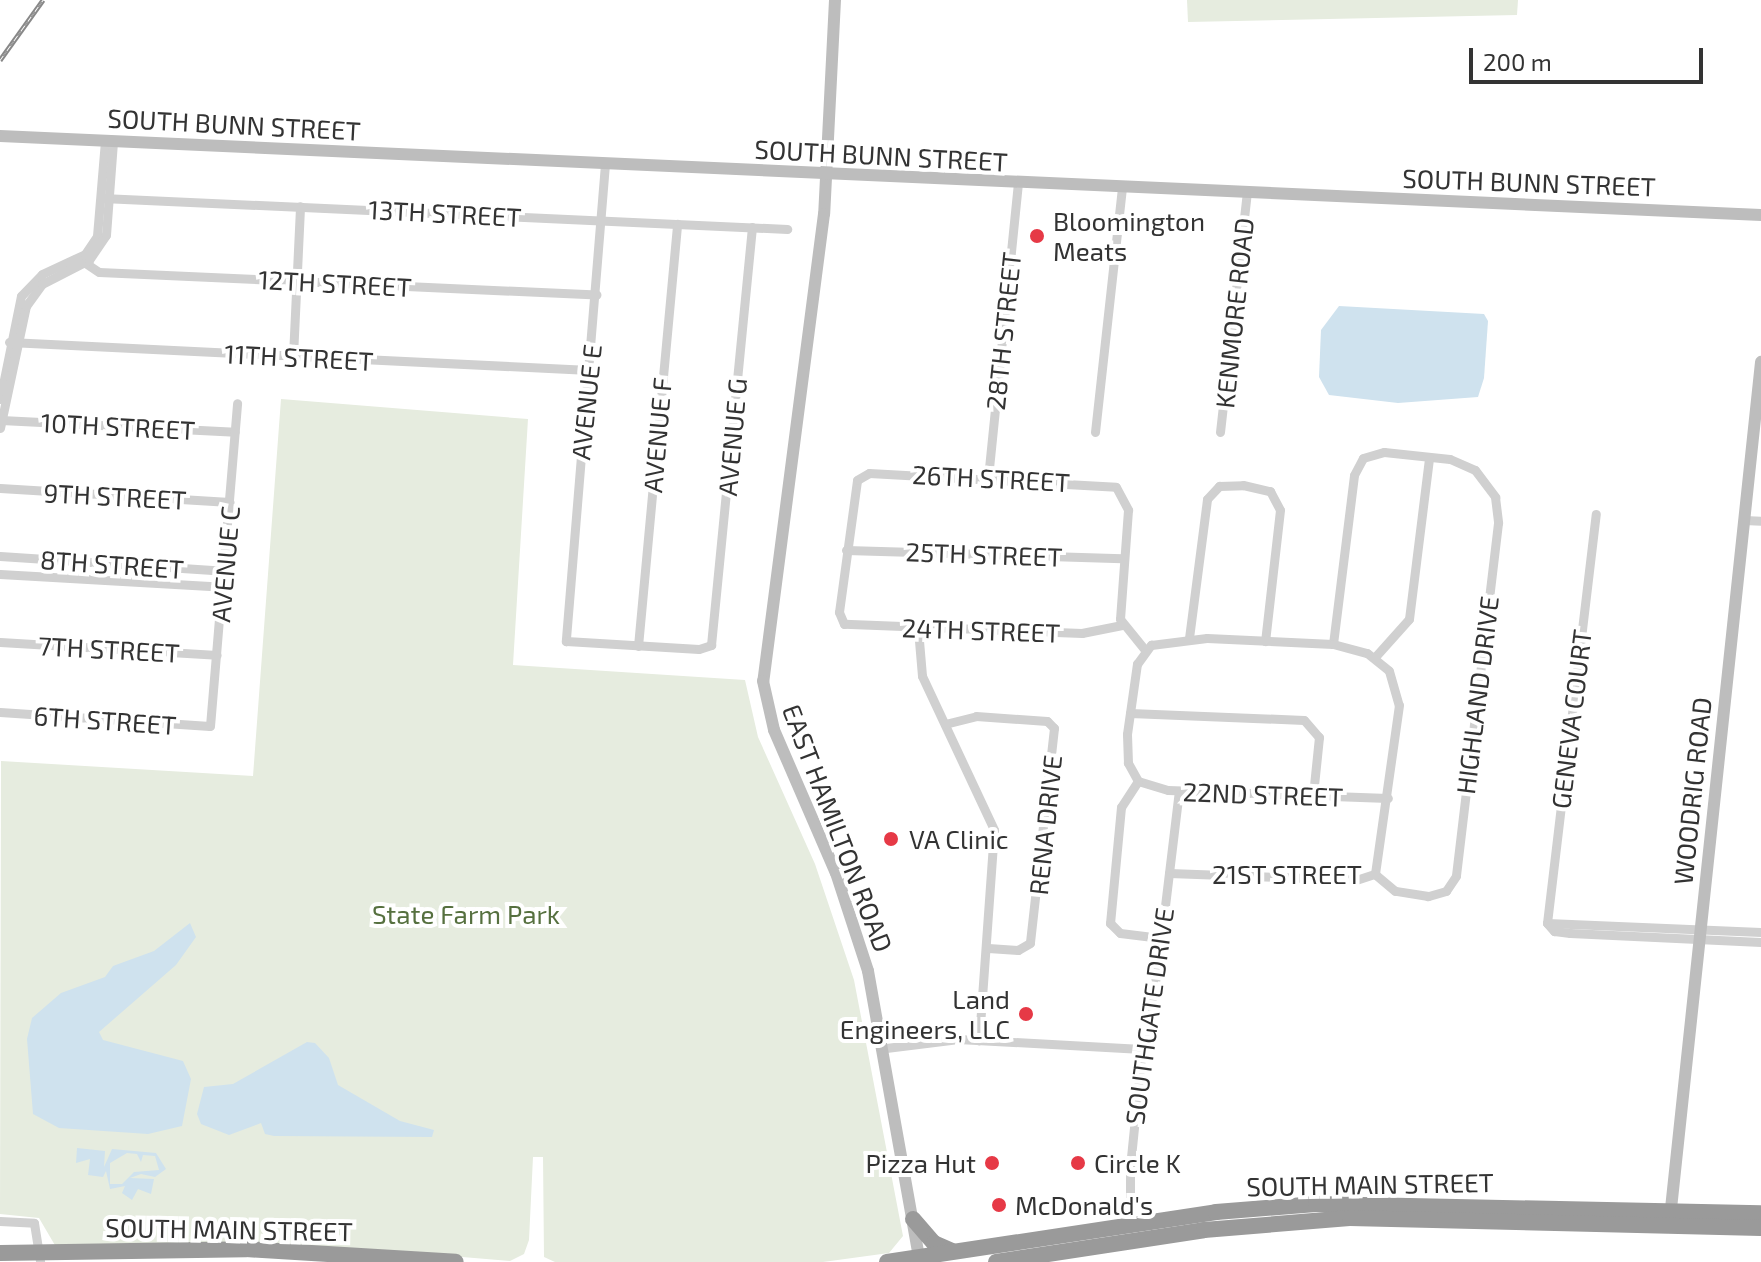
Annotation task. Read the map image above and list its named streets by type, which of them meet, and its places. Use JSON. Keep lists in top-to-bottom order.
{
  "streets": {
    "highway": ["SOUTH MAIN STREET"],
    "street": [
      "SOUTH BUNN STREET",
      "13TH STREET",
      "12TH STREET",
      "KENMORE ROAD",
      "28TH STREET",
      "11TH STREET",
      "AVENUE E",
      "10TH STREET",
      "AVENUE F",
      "AVENUE G",
      "26TH STREET",
      "9TH STREET",
      "25TH STREET",
      "8TH STREET",
      "AVENUE C",
      "24TH STREET",
      "7TH STREET",
      "HIGHLAND DRIVE",
      "GENEVA COURT",
      "6TH STREET",
      "WOODRIG ROAD",
      "22ND STREET",
      "RENA DRIVE",
      "EAST HAMILTON ROAD",
      "21ST STREET",
      "SOUTHGATE DRIVE"
    ]
  },
  "crossings": [
    ["SOUTH BUNN STREET", "KENMORE ROAD"],
    ["SOUTH BUNN STREET", "28TH STREET"],
    ["SOUTH BUNN STREET", "AVENUE E"],
    ["SOUTH BUNN STREET", "EAST HAMILTON ROAD"],
    ["13TH STREET", "AVENUE E"],
    ["13TH STREET", "AVENUE F"],
    ["13TH STREET", "AVENUE G"],
    ["12TH STREET", "AVENUE E"],
    ["28TH STREET", "26TH STREET"],
    ["11TH STREET", "AVENUE E"],
    ["AVENUE E", "AVENUE F"],
    ["AVENUE E", "AVENUE G"],
    ["10TH STREET", "AVENUE C"],
    ["AVENUE F", "AVENUE G"],
    ["26TH STREET", "25TH STREET"],
    ["26TH STREET", "24TH STREET"],
    ["9TH STREET", "AVENUE C"],
    ["25TH STREET", "24TH STREET"],
    ["8TH STREET", "AVENUE C"],
    ["AVENUE C", "7TH STREET"],
    ["AVENUE C", "6TH STREET"],
    ["HIGHLAND DRIVE", "21ST STREET"],
    ["GENEVA COURT", "WOODRIG ROAD"],
    ["WOODRIG ROAD", "SOUTH MAIN STREET"],
    ["22ND STREET", "SOUTHGATE DRIVE"],
    ["EAST HAMILTON ROAD", "SOUTH MAIN STREET"],
    ["21ST STREET", "SOUTHGATE DRIVE"],
    ["SOUTHGATE DRIVE", "SOUTH MAIN STREET"]
  ],
  "parks": ["State Farm Park"],
  "places": [
    "Bloomington Meats",
    "VA Clinic",
    "Land Engineers, LLC",
    "Pizza Hut",
    "Circle K",
    "McDonald's"
  ],
  "scale_bar": "200 m"
}
